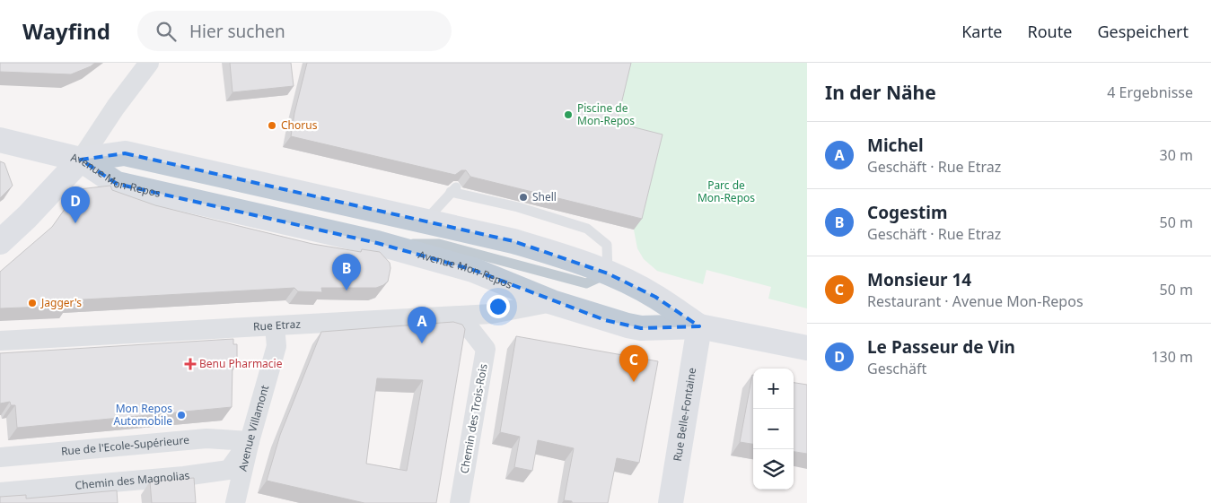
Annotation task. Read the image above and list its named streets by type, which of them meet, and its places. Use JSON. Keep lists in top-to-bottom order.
{
  "streets": {
    "main road": ["Avenue Mon-Repos", "Rue Belle-Fontaine"],
    "street": [
      "Rue Etraz",
      "Chemin des Trois-Rois",
      "Avenue Villamont",
      "Rue de l'Ecole-Supérieure",
      "Chemin des Magnolias"
    ]
  },
  "crossings": [
    ["Avenue Mon-Repos", "Rue Etraz"],
    ["Avenue Mon-Repos", "Rue Belle-Fontaine"],
    ["Rue Etraz", "Chemin des Trois-Rois"],
    ["Rue Etraz", "Avenue Villamont"],
    ["Avenue Villamont", "Rue de l'Ecole-Supérieure"],
    ["Avenue Villamont", "Chemin des Magnolias"],
    ["Rue de l'Ecole-Supérieure", "Chemin des Magnolias"]
  ],
  "parks": ["Parc de Mon-Repos"],
  "places": {
    "other": [
      "Piscine de Mon-Repos",
      "Chorus",
      "Shell",
      "Jagger's",
      "Mon Repos Automobile"
    ],
    "health": ["Benu Pharmacie"]
  },
  "page": {
    "header": "Wayfind",
    "search": "Hier suchen",
    "nav": ["Karte", "Route", "Gespeichert"],
    "heading": ["In der Nähe", "4 Ergebnisse"],
    "list": [
      {
        "mark": "A",
        "name": "Michel",
        "note": "Geschäft · Rue Etraz",
        "value": "30 m"
      },
      {
        "mark": "B",
        "name": "Cogestim",
        "note": "Geschäft · Rue Etraz",
        "value": "50 m"
      },
      {
        "mark": "C",
        "name": "Monsieur 14",
        "note": "Restaurant · Avenue Mon-Repos",
        "value": "50 m"
      },
      {
        "mark": "D",
        "name": "Le Passeur de Vin",
        "note": "Geschäft",
        "value": "130 m"
      }
    ],
    "pins": [
      "D",
      "B",
      "A",
      "C"
    ],
    "map_buttons": ["+", "−"]
  }
}
